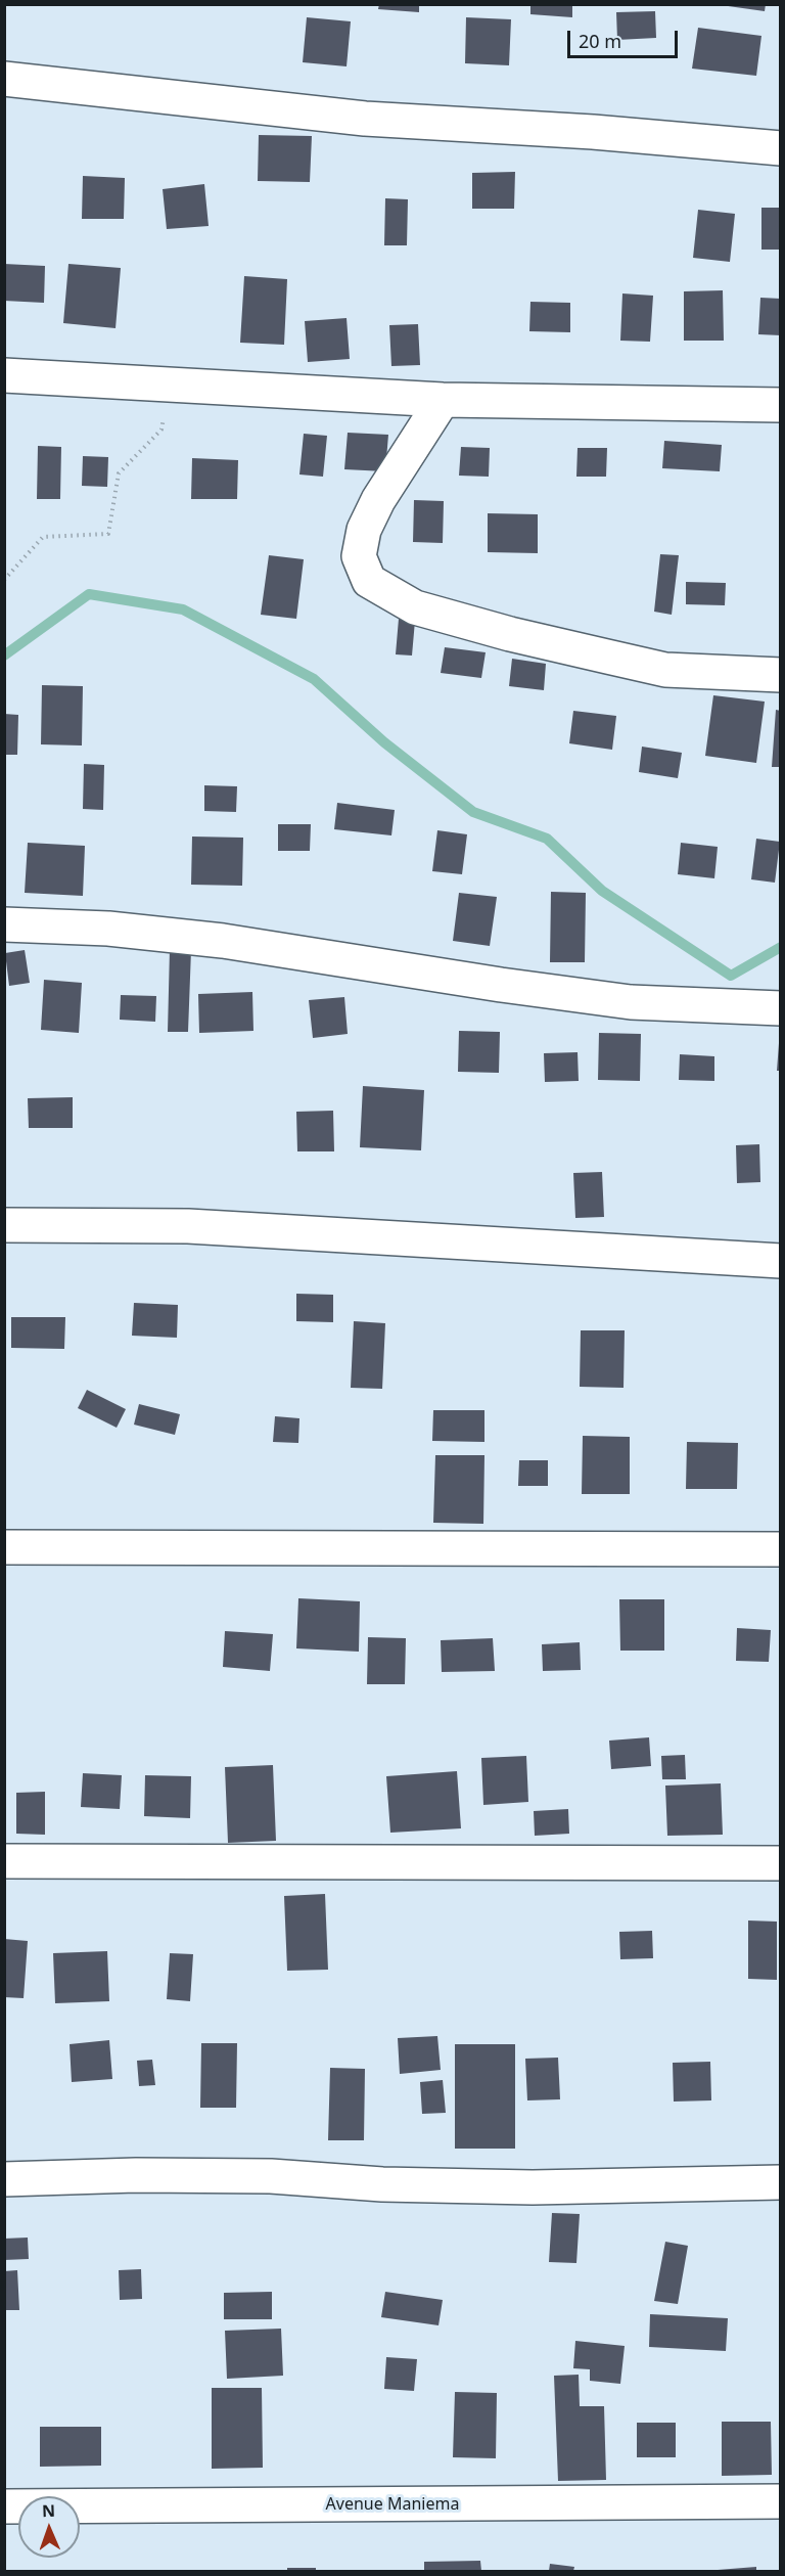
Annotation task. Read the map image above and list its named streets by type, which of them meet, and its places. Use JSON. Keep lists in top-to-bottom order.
{
  "streets": {
    "street": ["Avenue Maniema"]
  },
  "scale_bar": "20 m",
  "north": "top"
}
